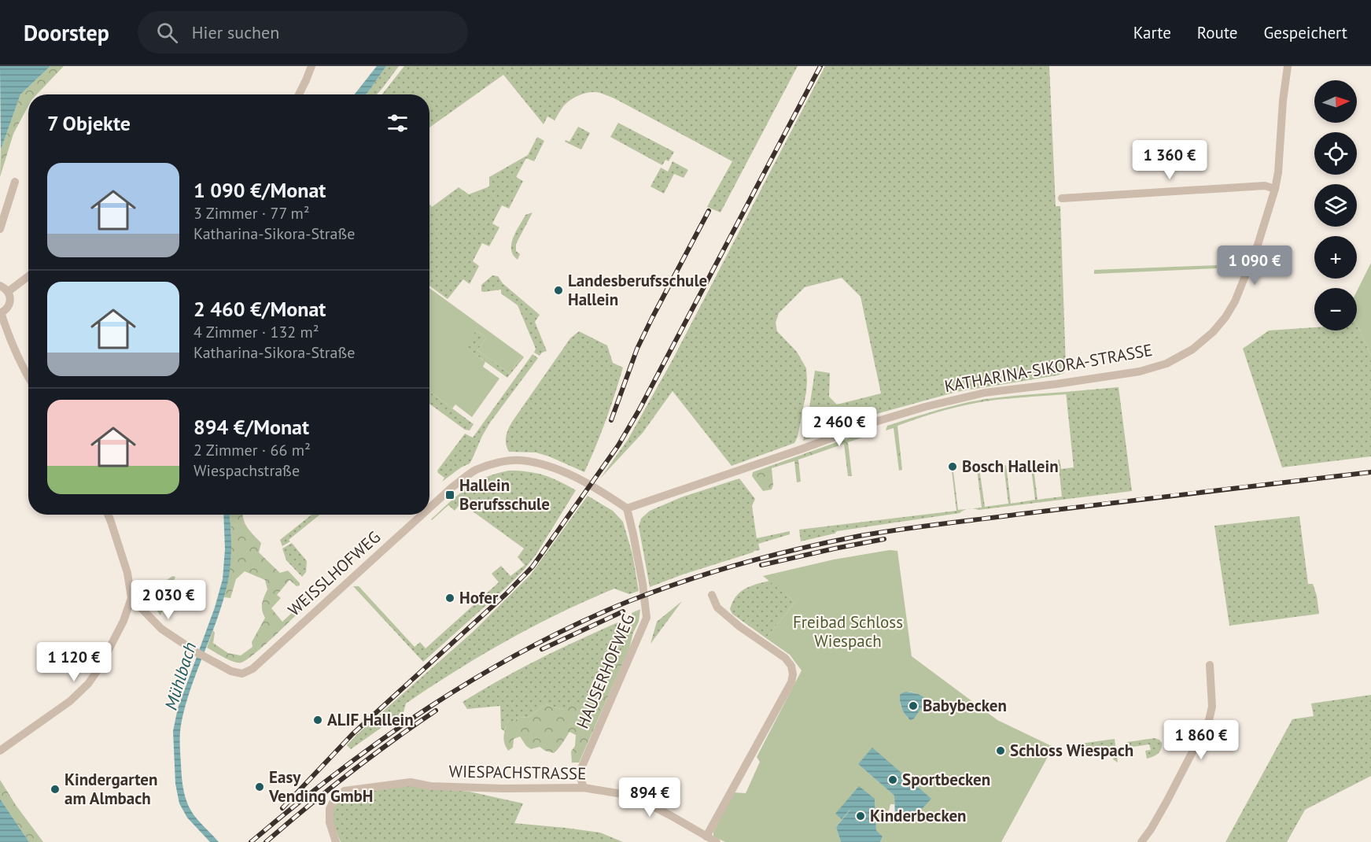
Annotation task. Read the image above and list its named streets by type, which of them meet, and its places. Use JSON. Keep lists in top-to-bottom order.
{
  "streets": {
    "street": [
      "KATHARINA-SIKORA-STRASSE",
      "WEISSLHOFWEG",
      "HAUSERHOFWEG",
      "WIESPACHSTRASSE"
    ]
  },
  "crossings": [
    ["KATHARINA-SIKORA-STRASSE", "WEISSLHOFWEG"],
    ["KATHARINA-SIKORA-STRASSE", "HAUSERHOFWEG"],
    ["WEISSLHOFWEG", "HAUSERHOFWEG"],
    ["HAUSERHOFWEG", "WIESPACHSTRASSE"]
  ],
  "water": ["Mühlbach"],
  "parks": ["Freibad Schloss Wiespach"],
  "places": {
    "other": [
      "Landesberufsschule Hallein",
      "Bosch Hallein",
      "Hofer",
      "Babybecken",
      "ALIF Hallein",
      "Schloss Wiespach",
      "Sportbecken",
      "Easy Vending GmbH",
      "Kindergarten am Almbach",
      "Kinderbecken"
    ],
    "transit": ["Hallein Berufsschule"]
  },
  "north": "right",
  "page": {
    "header": "Doorstep",
    "search": "Hier suchen",
    "nav": ["Karte", "Route", "Gespeichert"],
    "map_buttons": ["+", "−"],
    "heading": "7 Objekte",
    "price": [
      "1 360 €",
      "1 090 €",
      "2 460 €",
      "2 030 €",
      "1 120 €",
      "1 860 €",
      "894 €"
    ],
    "list": [
      {
        "name": "1 090 €/Monat",
        "note": "3 Zimmer · 77 m² · Katharina-Sikora-Straße"
      },
      {
        "name": "2 460 €/Monat",
        "note": "4 Zimmer · 132 m² · Katharina-Sikora-Straße"
      },
      {
        "name": "894 €/Monat",
        "note": "2 Zimmer · 66 m² · Wiespachstraße"
      }
    ]
  }
}
